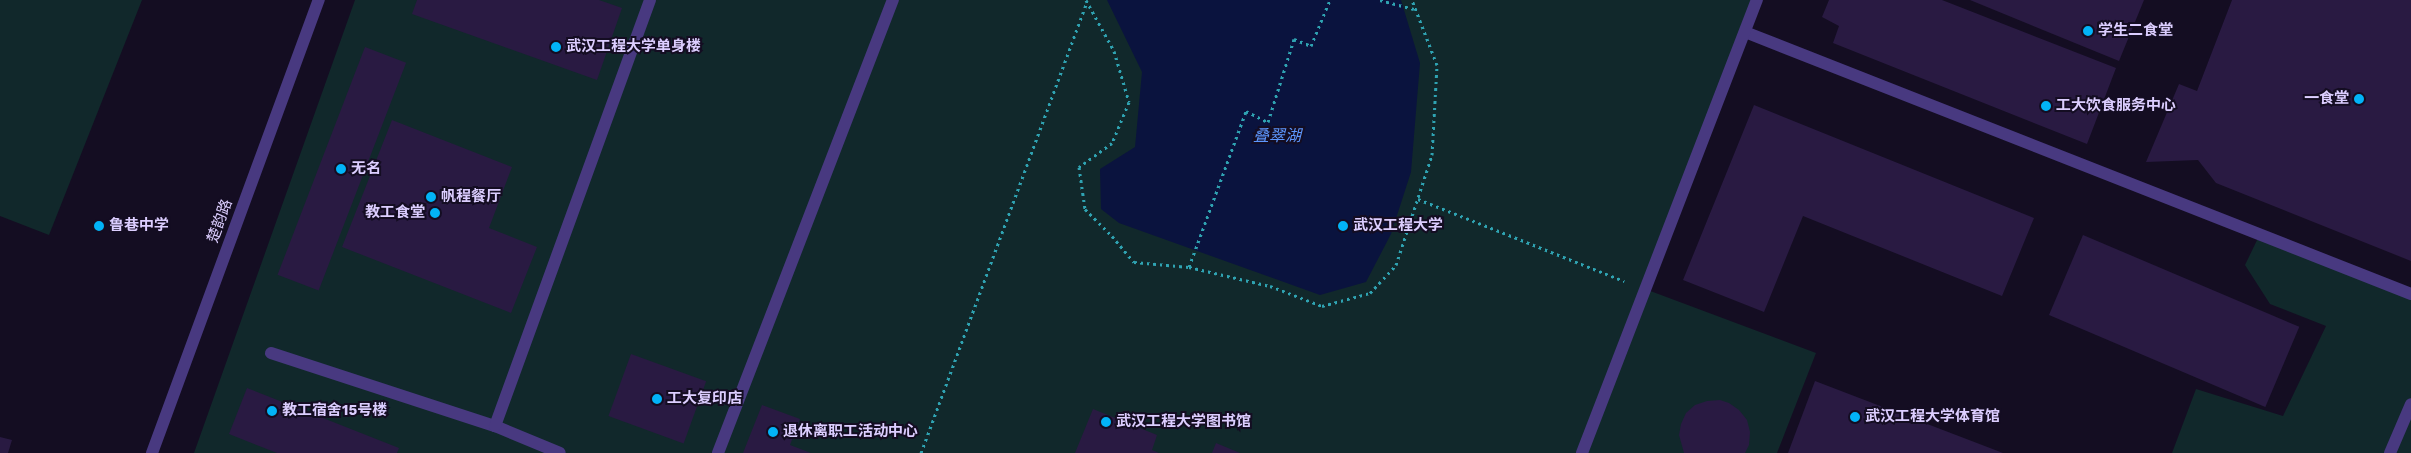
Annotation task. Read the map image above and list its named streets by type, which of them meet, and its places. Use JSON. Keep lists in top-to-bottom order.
{
  "streets": {
    "street": ["楚韵路"]
  },
  "water": ["叠翠湖"],
  "places": [
    "学生二食堂",
    "武汉工程大学单身楼",
    "一食堂",
    "工大饮食服务中心",
    "无名",
    "帆程餐厅",
    "教工食堂",
    "鲁巷中学",
    "武汉工程大学",
    "工大复印店",
    "教工宿舍15号楼",
    "武汉工程大学体育馆",
    "武汉工程大学图书馆",
    "退休离职工活动中心"
  ]
}
